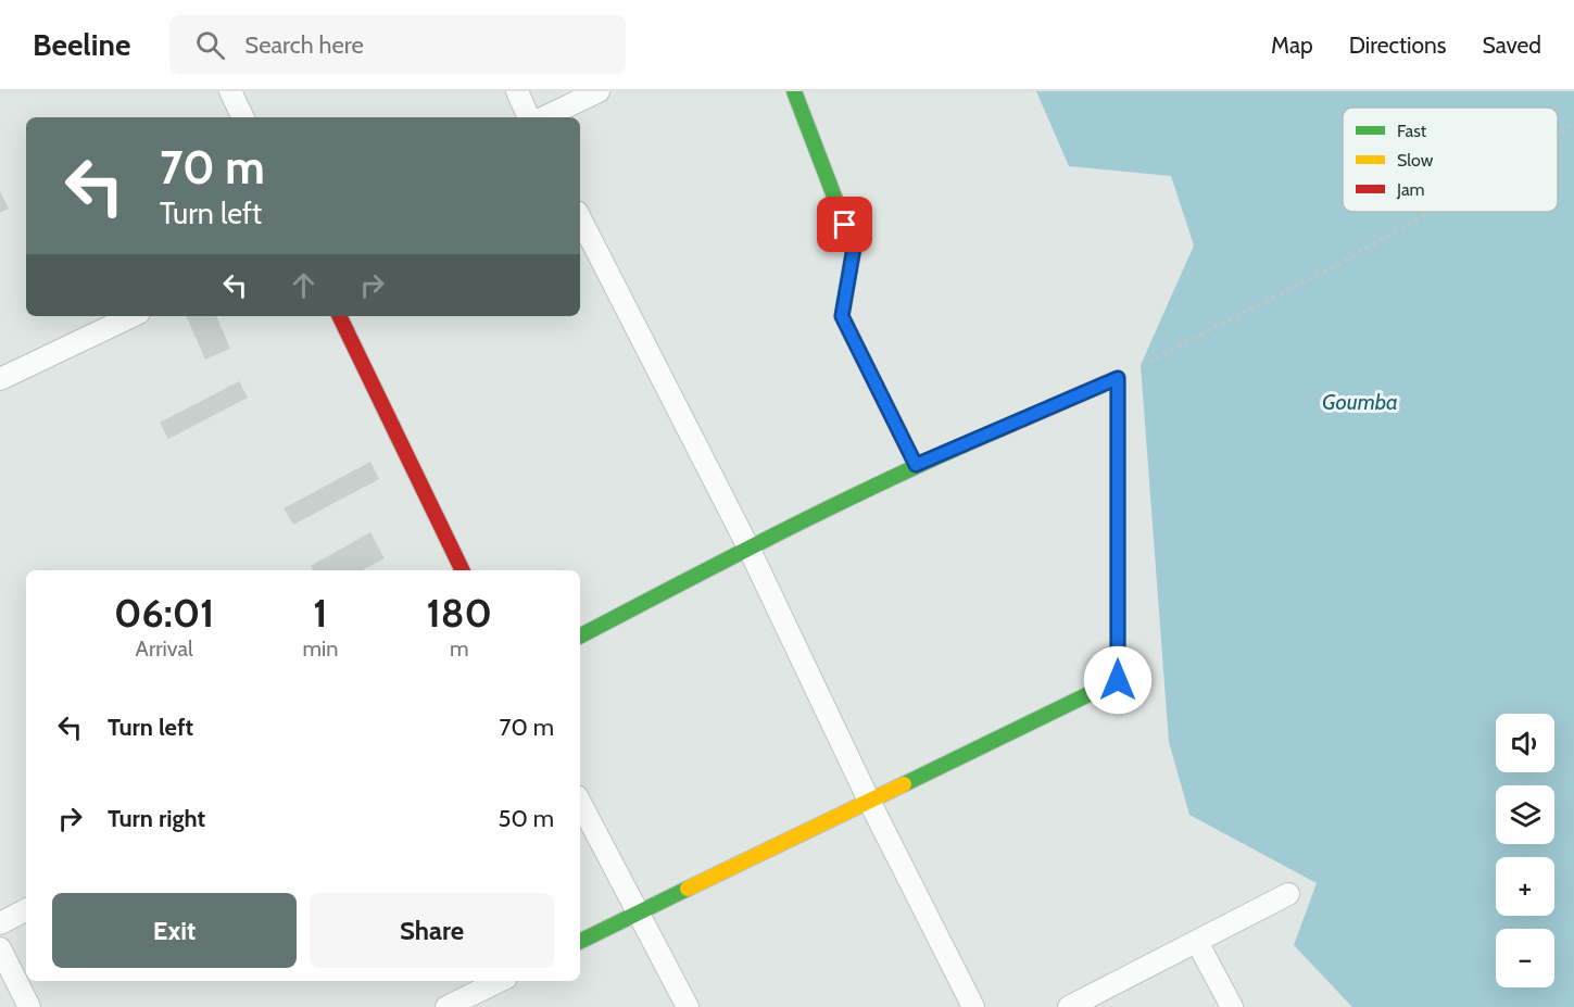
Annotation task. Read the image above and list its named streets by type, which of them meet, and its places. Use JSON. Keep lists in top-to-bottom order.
{
  "water": ["Goumba"],
  "legend": ["Fast", "Slow", "Jam"],
  "page": {
    "header": "Beeline",
    "search": "Search here",
    "nav": ["Map", "Directions", "Saved"],
    "turn": ["70 m", "Turn left"],
    "eta": [
      "06:01",
      "Arrival",
      "1",
      "min",
      "180",
      "m"
    ],
    "list": [
      {
        "name": "Turn left",
        "value": "70 m"
      },
      {
        "name": "Turn right",
        "value": "50 m"
      }
    ],
    "map_buttons": ["+", "−"],
    "buttons": ["Exit", "Share"]
  }
}
